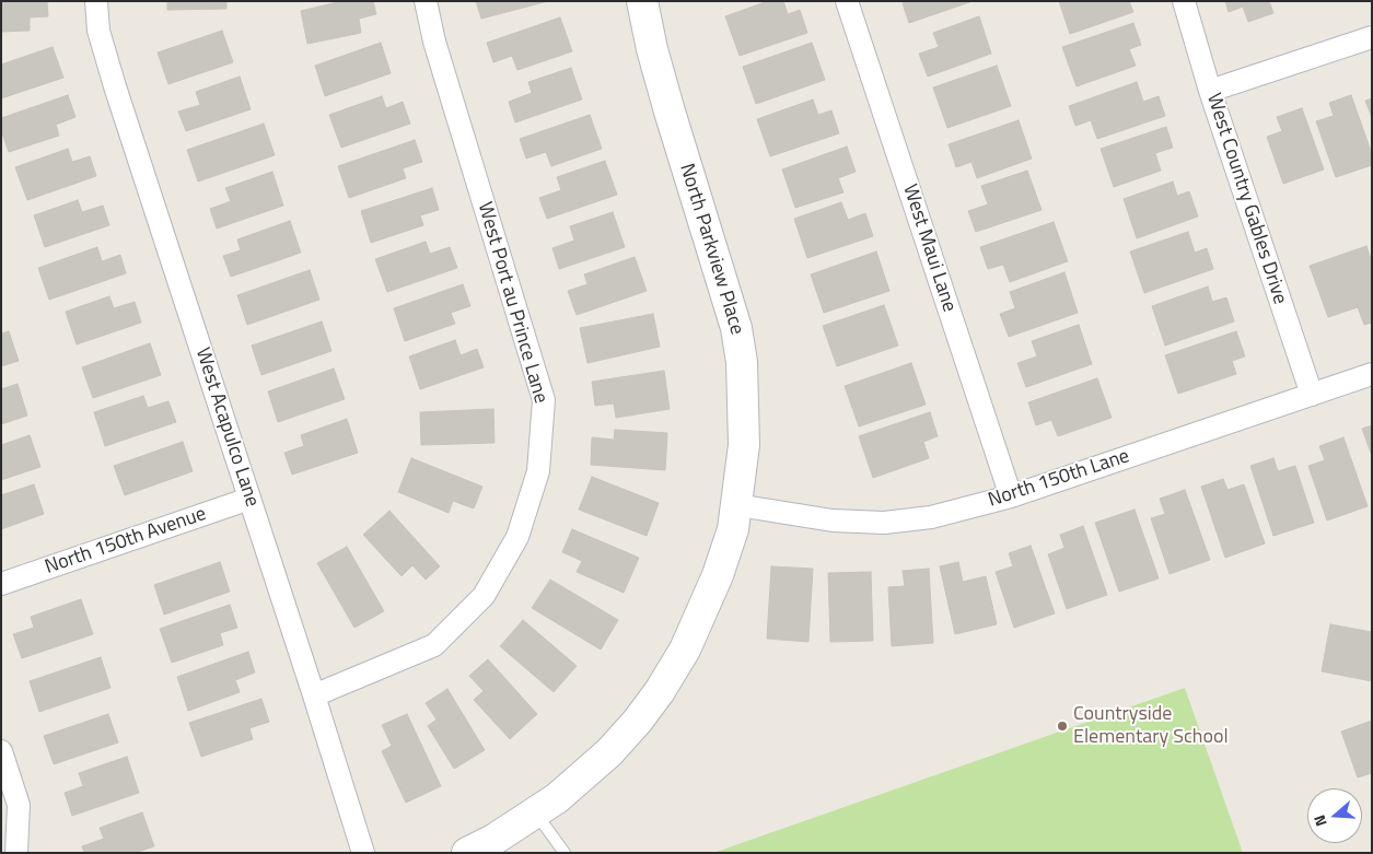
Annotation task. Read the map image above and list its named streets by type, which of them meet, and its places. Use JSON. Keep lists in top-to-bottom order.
{
  "streets": {
    "street": [
      "West Country Gables Drive",
      "West Maui Lane",
      "North Parkview Place",
      "West Port au Prince Lane",
      "West Acapulco Lane",
      "North 150th Lane",
      "North 150th Avenue"
    ]
  },
  "crossings": [
    ["West Country Gables Drive", "North 150th Lane"],
    ["West Maui Lane", "North 150th Lane"],
    ["North Parkview Place", "North 150th Lane"],
    ["West Port au Prince Lane", "West Acapulco Lane"],
    ["West Acapulco Lane", "North 150th Avenue"]
  ],
  "places": ["Countryside Elementary School"],
  "north": "left"
}
